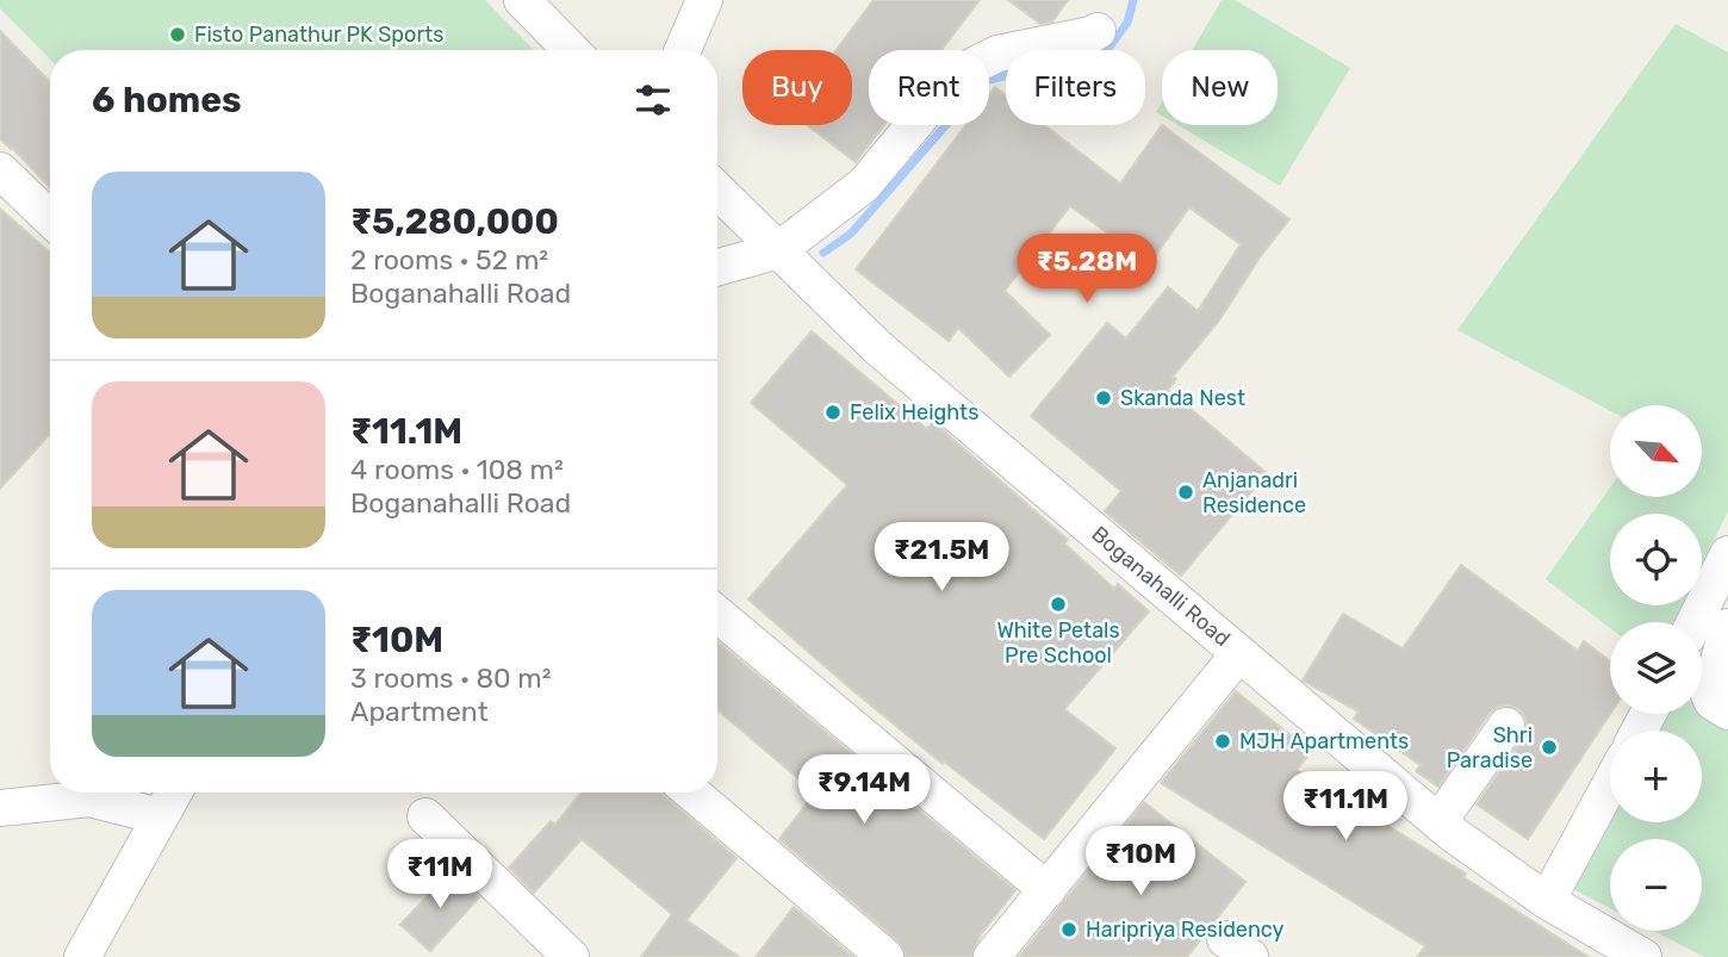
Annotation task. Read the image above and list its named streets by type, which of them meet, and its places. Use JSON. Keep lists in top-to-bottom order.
{
  "streets": {
    "street": ["Boganahalli Road"]
  },
  "places": [
    "Fisto Panathur PK Sports",
    "Skanda Nest",
    "Felix Heights",
    "Anjanadri Residence",
    "White Petals Pre School",
    "MJH Apartments",
    "Shri Paradise",
    "Haripriya Residency"
  ],
  "north": "bottom right",
  "page": {
    "chip": [
      "Buy",
      "Rent",
      "Filters",
      "New"
    ],
    "heading": "6 homes",
    "list": [
      {
        "name": "₹5,280,000",
        "note": "2 rooms · 52 m² · Boganahalli Road"
      },
      {
        "name": "₹11.1M",
        "note": "4 rooms · 108 m² · Boganahalli Road"
      },
      {
        "name": "₹10M",
        "note": "3 rooms · 80 m² · Apartment"
      }
    ],
    "price": [
      "₹5.28M",
      "₹21.5M",
      "₹9.14M",
      "₹11.1M",
      "₹10M",
      "₹11M"
    ],
    "map_buttons": ["+", "−"]
  }
}
